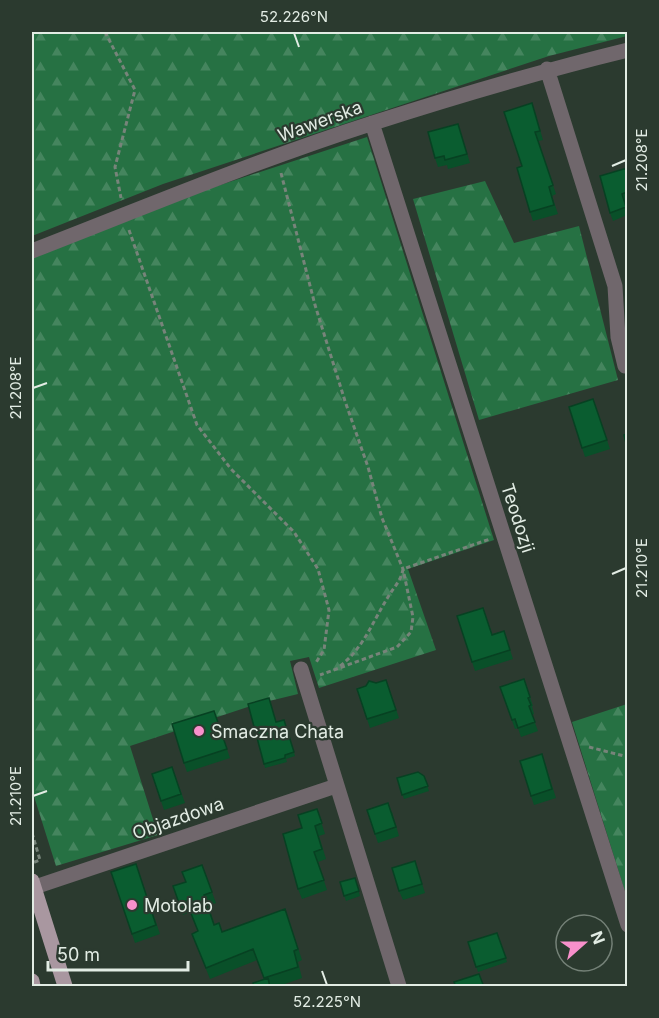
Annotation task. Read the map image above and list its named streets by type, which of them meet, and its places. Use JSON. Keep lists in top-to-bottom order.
{
  "streets": {
    "street": ["Wawerska", "Teodozji", "Objazdowa"]
  },
  "crossings": [
    ["Wawerska", "Teodozji"]
  ],
  "places": ["Smaczna Chata", "Motolab"],
  "scale_bar": "50 m",
  "north": "right",
  "coordinates": [
    "52.226°N",
    "21.208°E",
    "21.210°E",
    "52.225°N"
  ]
}
